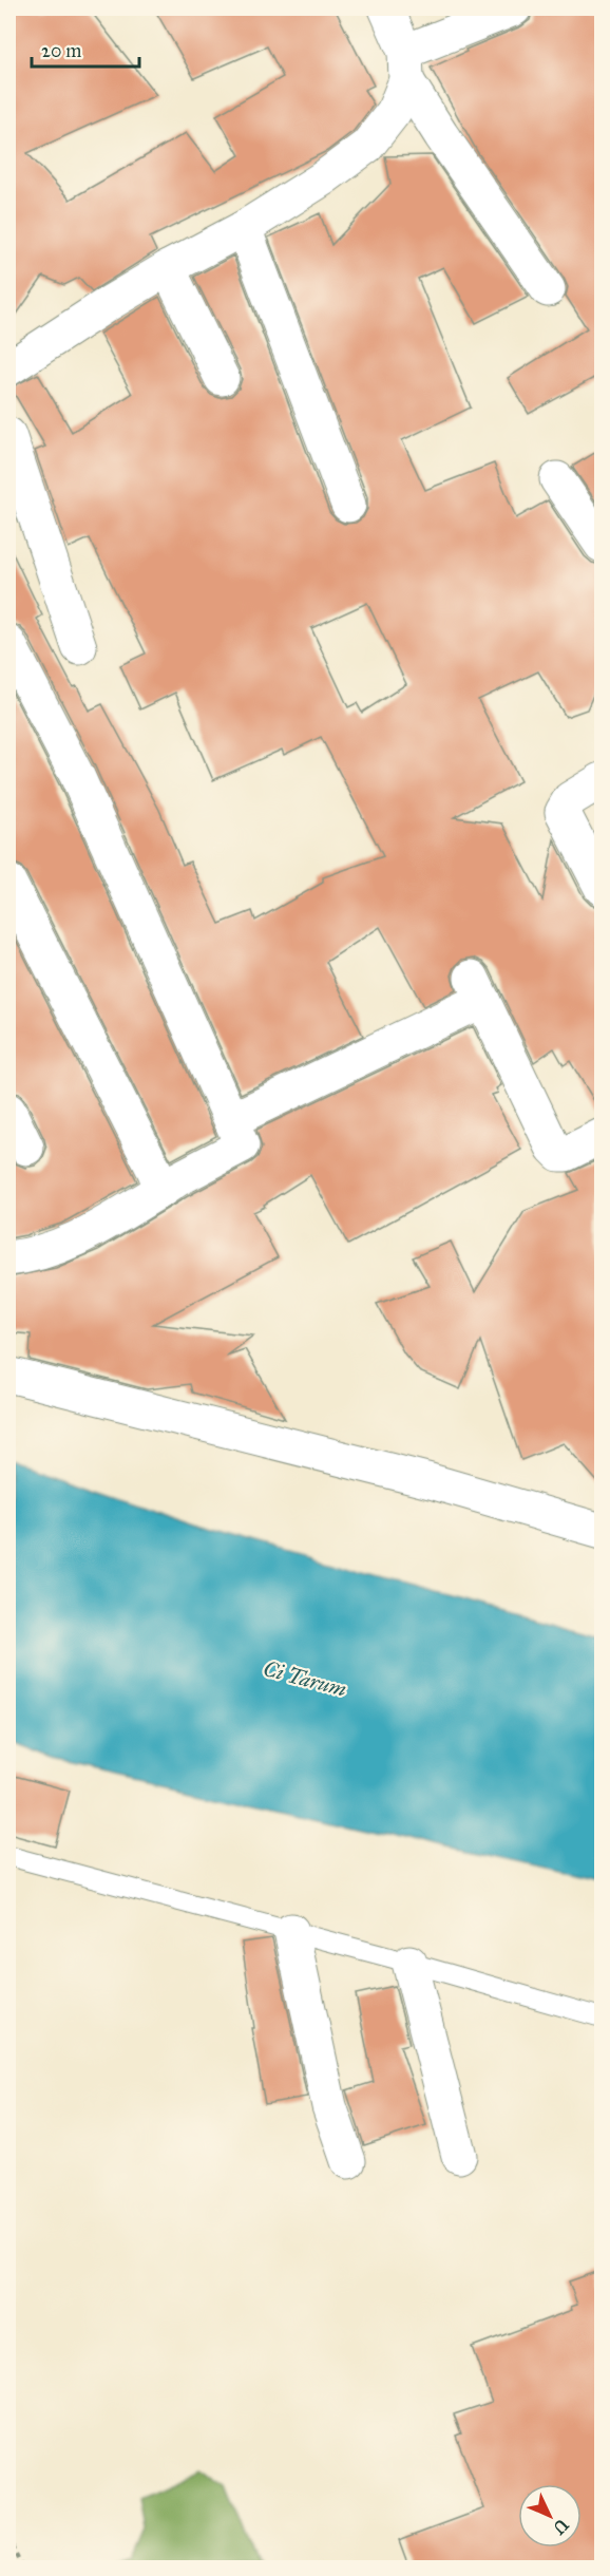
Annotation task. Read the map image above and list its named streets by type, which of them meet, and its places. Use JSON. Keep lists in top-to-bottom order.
{
  "water": ["Ci Tarum"],
  "scale_bar": "20 m",
  "north": "bottom right"
}
